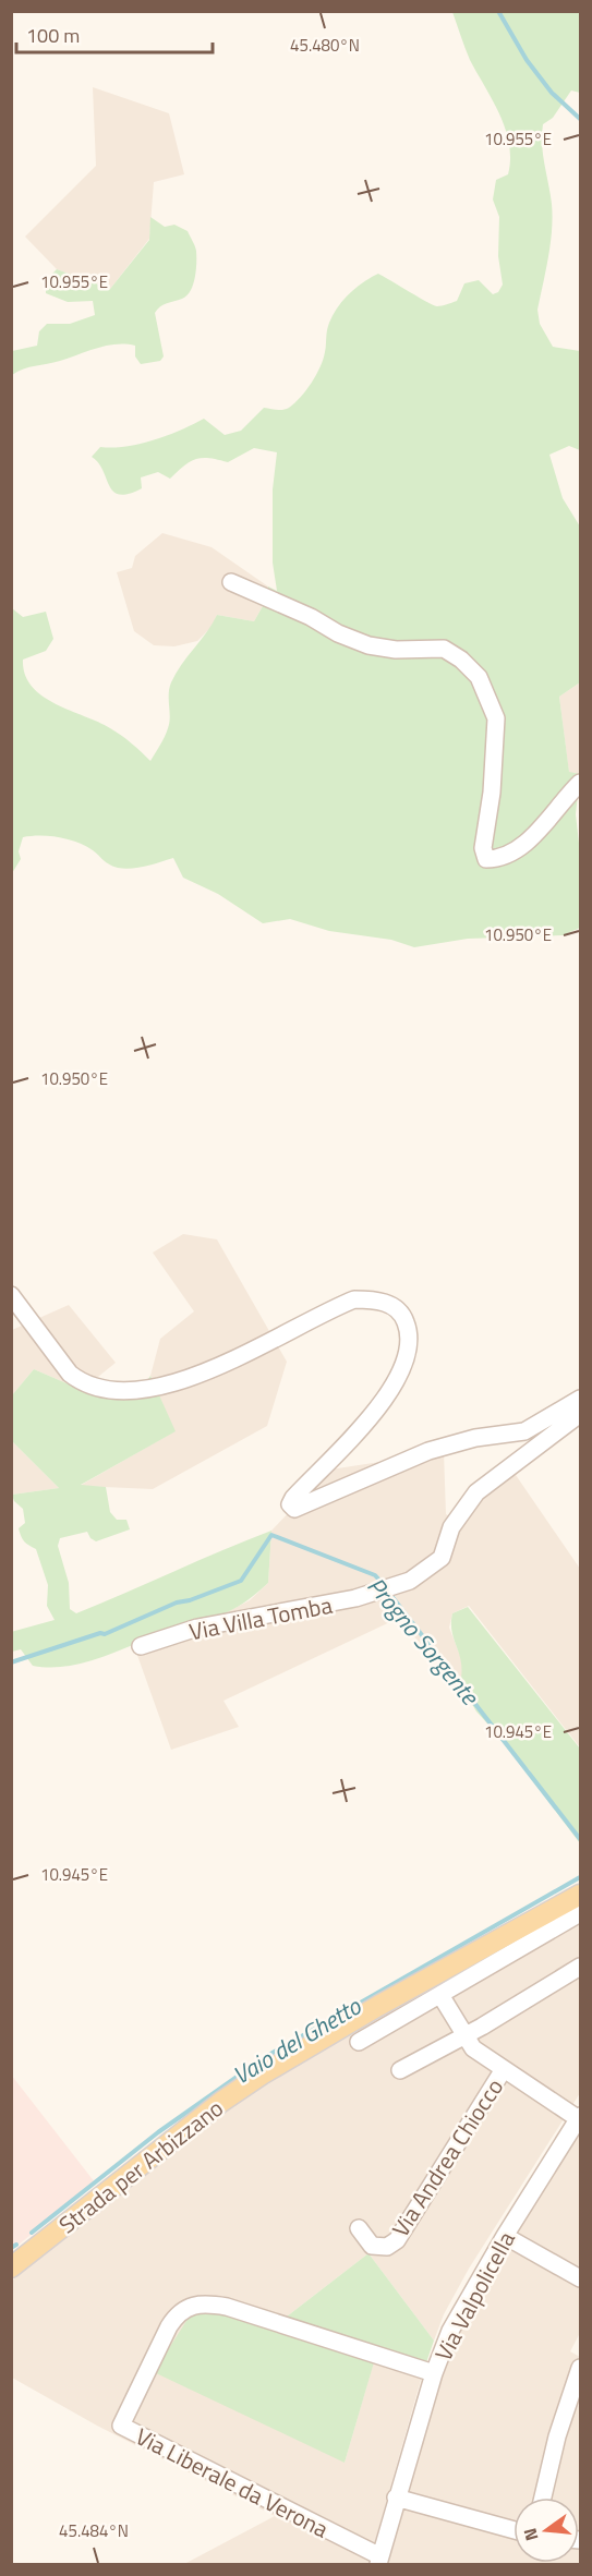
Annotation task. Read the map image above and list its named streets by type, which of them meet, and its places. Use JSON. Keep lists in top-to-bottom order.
{
  "streets": {
    "main road": ["Strada per Arbizzano"],
    "street": [
      "Via Villa Tomba",
      "Via Andrea Chiocco",
      "Via Valpolicella",
      "Via Liberale da Verona"
    ]
  },
  "crossings": [
    ["Via Andrea Chiocco", "Via Valpolicella"],
    ["Via Valpolicella", "Via Liberale da Verona"]
  ],
  "water": ["Progno Sorgente", "Vaio del Ghetto"],
  "scale_bar": "100 m",
  "north": "left",
  "coordinates": [
    "45.480°N",
    "10.955°E",
    "10.950°E",
    "10.945°E",
    "45.484°N"
  ]
}
